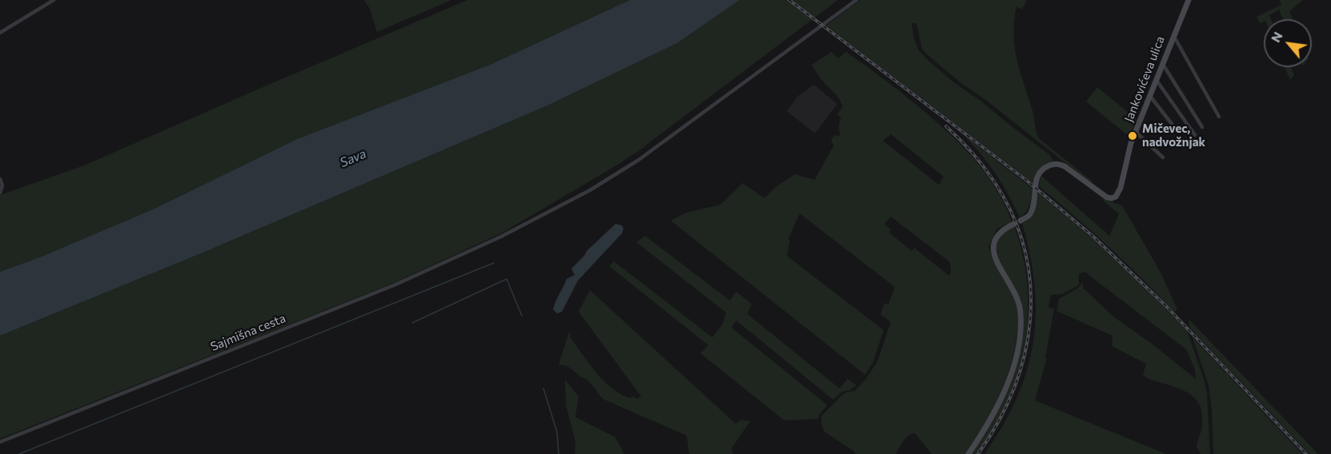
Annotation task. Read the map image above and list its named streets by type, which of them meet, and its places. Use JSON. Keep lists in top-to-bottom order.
{
  "streets": {
    "main road": ["Jankovićeva ulica"],
    "street": ["Sajmišna cesta"]
  },
  "water": ["Sava"],
  "places": ["Mičevec, nadvožnjak"],
  "north": "top left"
}
